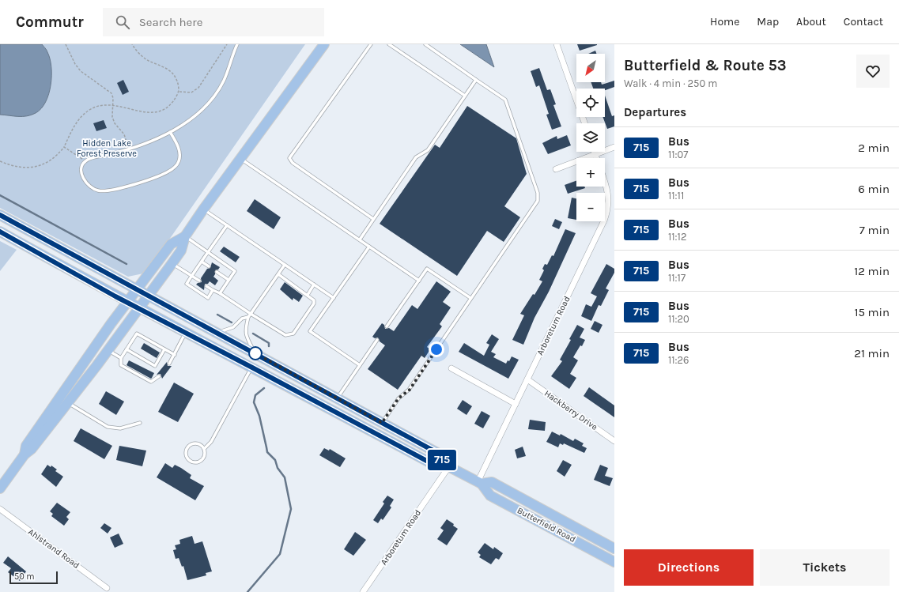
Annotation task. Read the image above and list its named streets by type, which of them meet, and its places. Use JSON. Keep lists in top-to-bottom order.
{
  "streets": {
    "main road": ["Butterfield Road"],
    "street": ["Arboretum Road", "Hackberry Drive", "Ahlstrand Road"]
  },
  "crossings": [
    ["Arboretum Road", "Hackberry Drive"],
    ["Arboretum Road", "Butterfield Road"]
  ],
  "parks": ["Hidden Lake Forest Preserve"],
  "lines": ["bus line 715"],
  "scale_bar": "50 m",
  "north": "bottom left",
  "page": {
    "header": "Commutr",
    "search": "Search here",
    "nav": [
      "Home",
      "Map",
      "About",
      "Contact"
    ],
    "on_map": "715",
    "heading": [
      ["Butterfield & Route 53", "Walk · 4 min · 250 m"],
      "Departures"
    ],
    "map_buttons": ["+", "−"],
    "list": [
      {
        "mark": "715",
        "name": "Bus",
        "note": "11:07",
        "value": "2 min"
      },
      {
        "mark": "715",
        "name": "Bus",
        "note": "11:11",
        "value": "6 min"
      },
      {
        "mark": "715",
        "name": "Bus",
        "note": "11:12",
        "value": "7 min"
      },
      {
        "mark": "715",
        "name": "Bus",
        "note": "11:17",
        "value": "12 min"
      },
      {
        "mark": "715",
        "name": "Bus",
        "note": "11:20",
        "value": "15 min"
      },
      {
        "mark": "715",
        "name": "Bus",
        "note": "11:26",
        "value": "21 min"
      }
    ],
    "buttons": ["Directions", "Tickets"],
    "scale": "50 m"
  }
}
